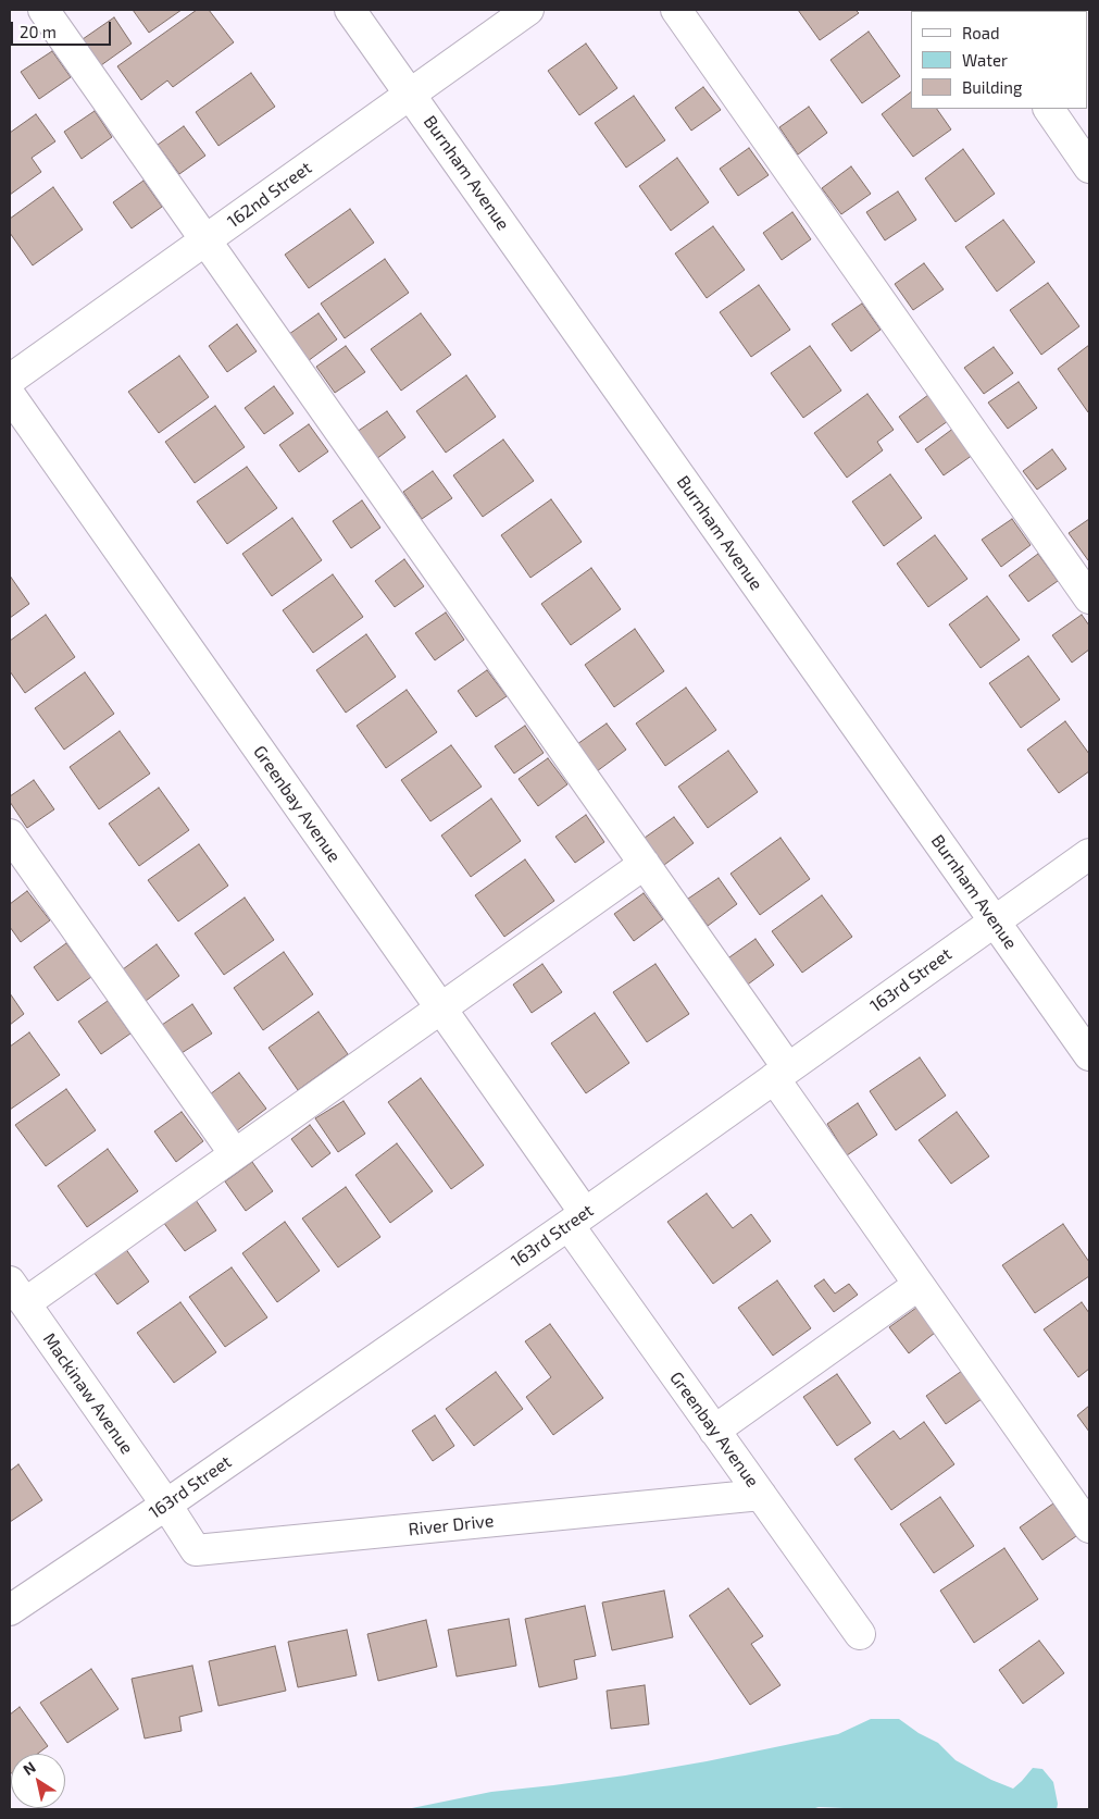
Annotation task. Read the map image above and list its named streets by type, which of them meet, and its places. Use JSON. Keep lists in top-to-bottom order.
{
  "streets": {
    "street": [
      "Burnham Avenue",
      "162nd Street",
      "Greenbay Avenue",
      "163rd Street",
      "Mackinaw Avenue",
      "River Drive"
    ]
  },
  "crossings": [
    ["Burnham Avenue", "162nd Street"],
    ["Burnham Avenue", "163rd Street"],
    ["Greenbay Avenue", "163rd Street"],
    ["Greenbay Avenue", "River Drive"],
    ["163rd Street", "Mackinaw Avenue"],
    ["163rd Street", "River Drive"],
    ["Mackinaw Avenue", "River Drive"]
  ],
  "legend": ["Road", "Water", "Building"],
  "scale_bar": "20 m",
  "north": "top left"
}
